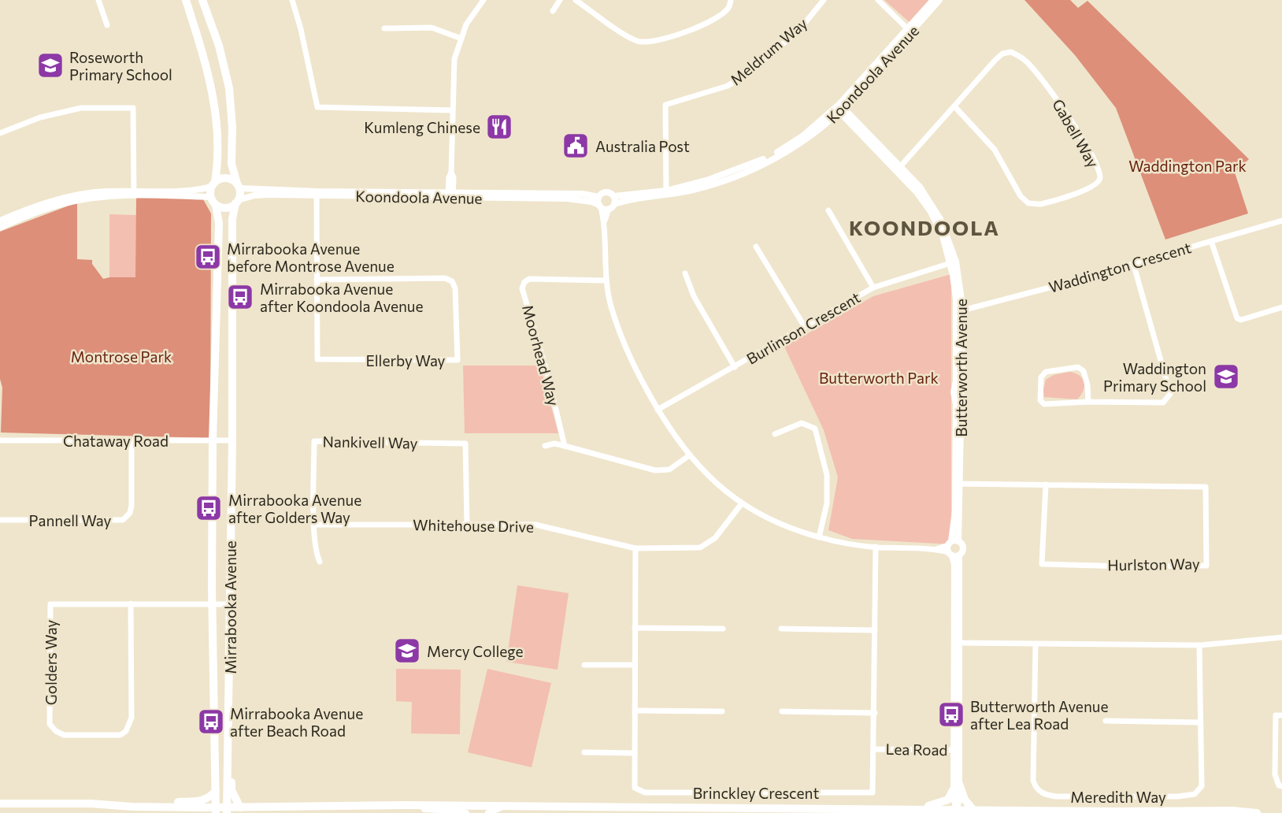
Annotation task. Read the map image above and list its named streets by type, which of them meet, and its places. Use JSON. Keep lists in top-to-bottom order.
{
  "streets": {
    "main road": ["Mirrabooka Avenue"],
    "street": [
      "Meldrum Way",
      "Koondoola Avenue",
      "Gabell Way",
      "Waddington Crescent",
      "Burlinson Crescent",
      "Moorhead Way",
      "Ellerby Way",
      "Butterworth Avenue",
      "Chataway Road",
      "Nankivell Way",
      "Pannell Way",
      "Whitehouse Drive",
      "Hurlston Way",
      "Golders Way",
      "Lea Road",
      "Brinckley Crescent",
      "Meredith Way"
    ]
  },
  "crossings": [
    ["Meldrum Way", "Koondoola Avenue"],
    ["Koondoola Avenue", "Ellerby Way"],
    ["Koondoola Avenue", "Butterworth Avenue"],
    ["Koondoola Avenue", "Mirrabooka Avenue"],
    ["Gabell Way", "Butterworth Avenue"],
    ["Waddington Crescent", "Butterworth Avenue"],
    ["Burlinson Crescent", "Butterworth Avenue"],
    ["Butterworth Avenue", "Hurlston Way"],
    ["Butterworth Avenue", "Lea Road"],
    ["Chataway Road", "Pannell Way"],
    ["Chataway Road", "Mirrabooka Avenue"],
    ["Nankivell Way", "Whitehouse Drive"],
    ["Whitehouse Drive", "Brinckley Crescent"],
    ["Mirrabooka Avenue", "Golders Way"],
    ["Lea Road", "Brinckley Crescent"]
  ],
  "districts": ["KOONDOOLA"],
  "parks": ["Waddington Park", "Montrose Park", "Butterworth Park"],
  "places": {
    "school or university": ["Roseworth Primary School", "Waddington Primary School", "Mercy College"],
    "restaurant": ["Kumleng Chinese"],
    "public building": ["Australia Post"],
    "bus stop": [
      "Mirrabooka Avenue before Montrose Avenue",
      "Mirrabooka Avenue after Koondoola Avenue",
      "Mirrabooka Avenue after Golders Way",
      "Butterworth Avenue after Lea Road",
      "Mirrabooka Avenue after Beach Road"
    ]
  }
}
